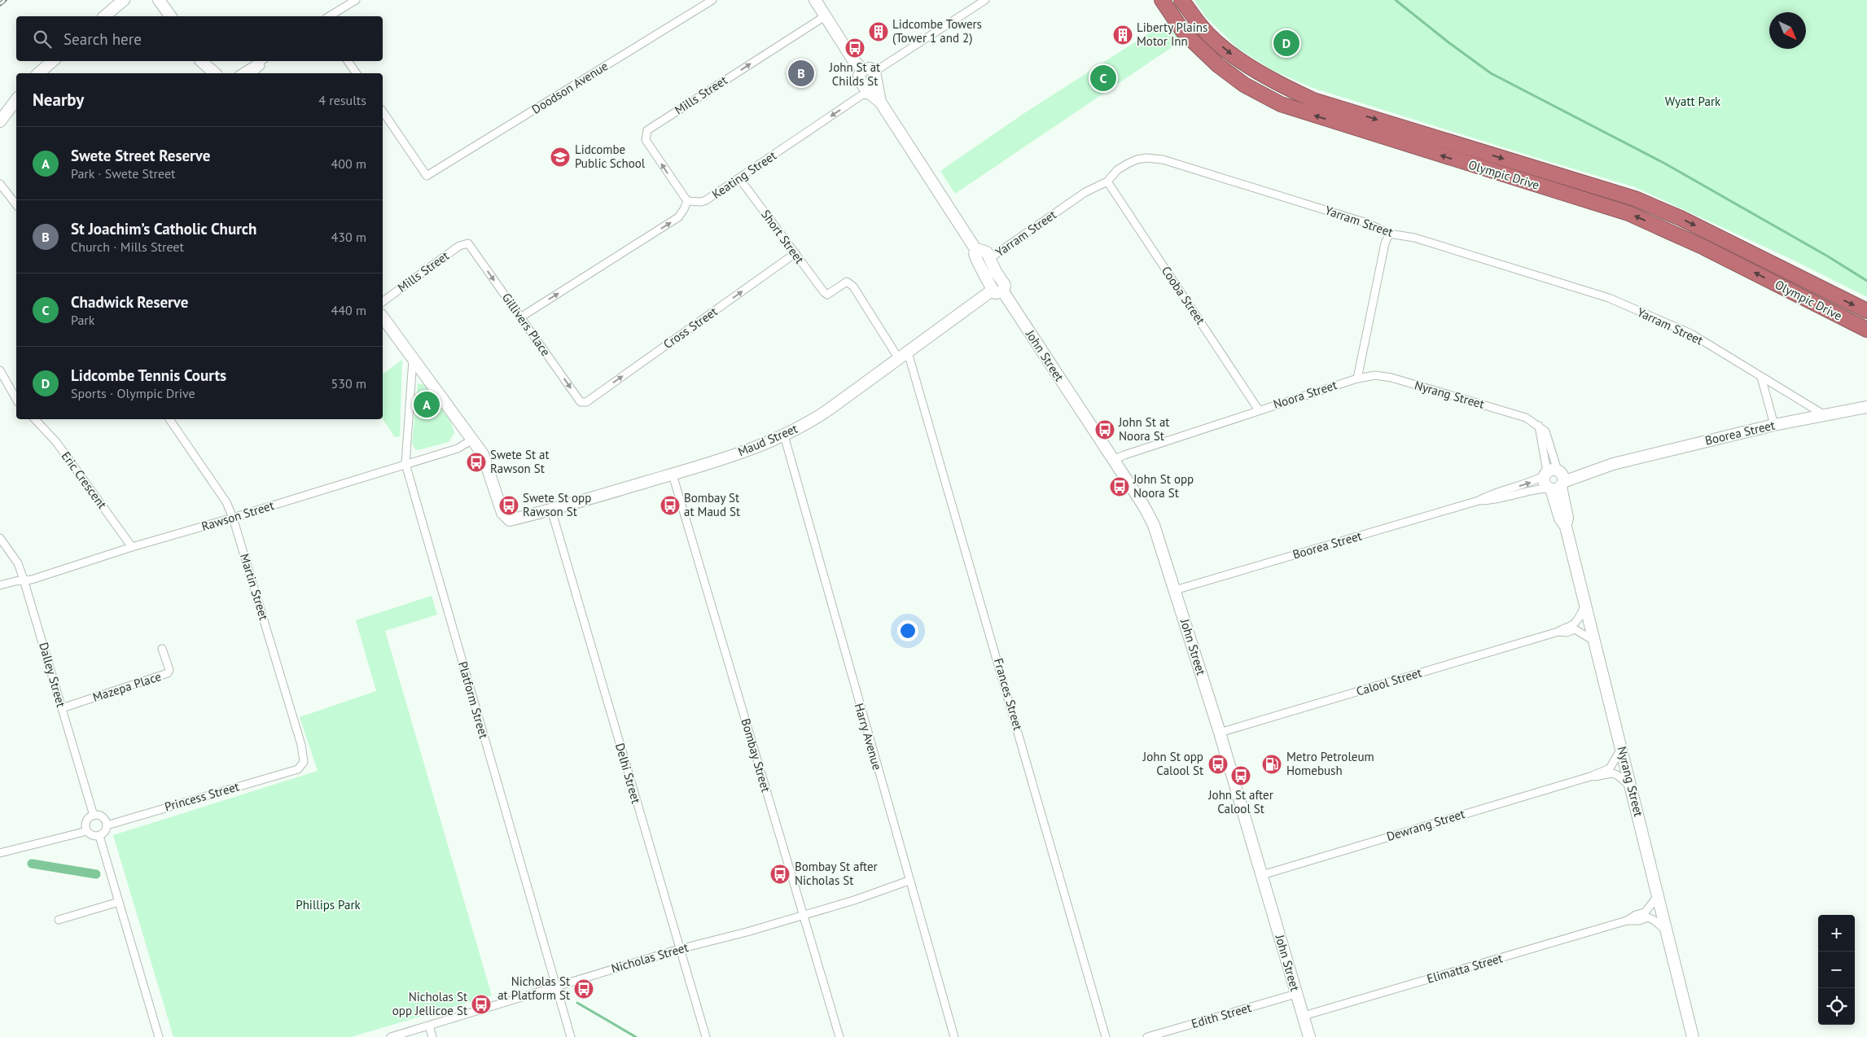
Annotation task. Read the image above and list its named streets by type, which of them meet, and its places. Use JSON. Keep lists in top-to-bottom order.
{
  "streets": {
    "highway": ["Olympic Drive"],
    "street": [
      "Doodson Avenue",
      "Mills Street",
      "Keating Street",
      "Yarram Street",
      "Short Street",
      "Cooba Street",
      "Gillivers Place",
      "Cross Street",
      "John Street",
      "Noora Street",
      "Nyrang Street",
      "Boorea Street",
      "Maud Street",
      "Eric Crescent",
      "Rawson Street",
      "Martin Street",
      "Dalley Street",
      "Calool Street",
      "Mazepa Place",
      "Frances Street",
      "Platform Street",
      "Harry Avenue",
      "Bombay Street",
      "Delhi Street",
      "Princess Street",
      "Dewrang Street",
      "Nicholas Street",
      "Elimatta Street",
      "Edith Street"
    ]
  },
  "crossings": [
    ["Mills Street", "Keating Street"],
    ["Mills Street", "Gillivers Place"],
    ["Keating Street", "Short Street"],
    ["Yarram Street", "Cooba Street"],
    ["Yarram Street", "Boorea Street"],
    ["Short Street", "Cross Street"],
    ["Short Street", "Frances Street"],
    ["Cooba Street", "Noora Street"],
    ["Gillivers Place", "Cross Street"],
    ["John Street", "Noora Street"],
    ["John Street", "Boorea Street"],
    ["John Street", "Maud Street"],
    ["John Street", "Calool Street"],
    ["John Street", "Dewrang Street"],
    ["John Street", "Elimatta Street"],
    ["John Street", "Edith Street"],
    ["Noora Street", "Nyrang Street"],
    ["Nyrang Street", "Boorea Street"],
    ["Nyrang Street", "Calool Street"],
    ["Nyrang Street", "Dewrang Street"],
    ["Nyrang Street", "Elimatta Street"],
    ["Maud Street", "Rawson Street"],
    ["Maud Street", "Frances Street"],
    ["Maud Street", "Harry Avenue"],
    ["Maud Street", "Bombay Street"],
    ["Maud Street", "Delhi Street"],
    ["Eric Crescent", "Rawson Street"],
    ["Rawson Street", "Martin Street"],
    ["Rawson Street", "Dalley Street"],
    ["Rawson Street", "Platform Street"],
    ["Martin Street", "Princess Street"],
    ["Dalley Street", "Mazepa Place"],
    ["Dalley Street", "Princess Street"],
    ["Platform Street", "Nicholas Street"],
    ["Harry Avenue", "Nicholas Street"],
    ["Bombay Street", "Nicholas Street"],
    ["Delhi Street", "Nicholas Street"]
  ],
  "one_way": ["Keating Street", "Gillivers Place", "Cross Street"],
  "parks": ["Wyatt Park", "Phillips Park"],
  "places": {
    "building": ["Lidcombe Towers (Tower 1 and 2)", "Liberty Plains Motor Inn"],
    "bus stop": [
      "John St at Childs St",
      "John St at Noora St",
      "Swete St at Rawson St",
      "John St opp Noora St",
      "Swete St opp Rawson St",
      "Bombay St at Maud St",
      "John St opp Calool St",
      "John St after Calool St",
      "Bombay St after Nicholas St",
      "Nicholas St at Platform St",
      "Nicholas St opp Jellicoe St"
    ],
    "school or university": ["Lidcombe Public School"],
    "fuel station": ["Metro Petroleum Homebush"]
  },
  "north": "bottom right",
  "page": {
    "search": "Search here",
    "pins": [
      "D",
      "B",
      "C",
      "A"
    ],
    "heading": ["Nearby", "4 results"],
    "list": [
      {
        "mark": "A",
        "name": "Swete Street Reserve",
        "note": "Park · Swete Street",
        "value": "400 m"
      },
      {
        "mark": "B",
        "name": "St Joachim’s Catholic Church",
        "note": "Church · Mills Street",
        "value": "430 m"
      },
      {
        "mark": "C",
        "name": "Chadwick Reserve",
        "note": "Park",
        "value": "440 m"
      },
      {
        "mark": "D",
        "name": "Lidcombe Tennis Courts",
        "note": "Sports · Olympic Drive",
        "value": "530 m"
      }
    ],
    "map_buttons": ["+", "−"]
  }
}
